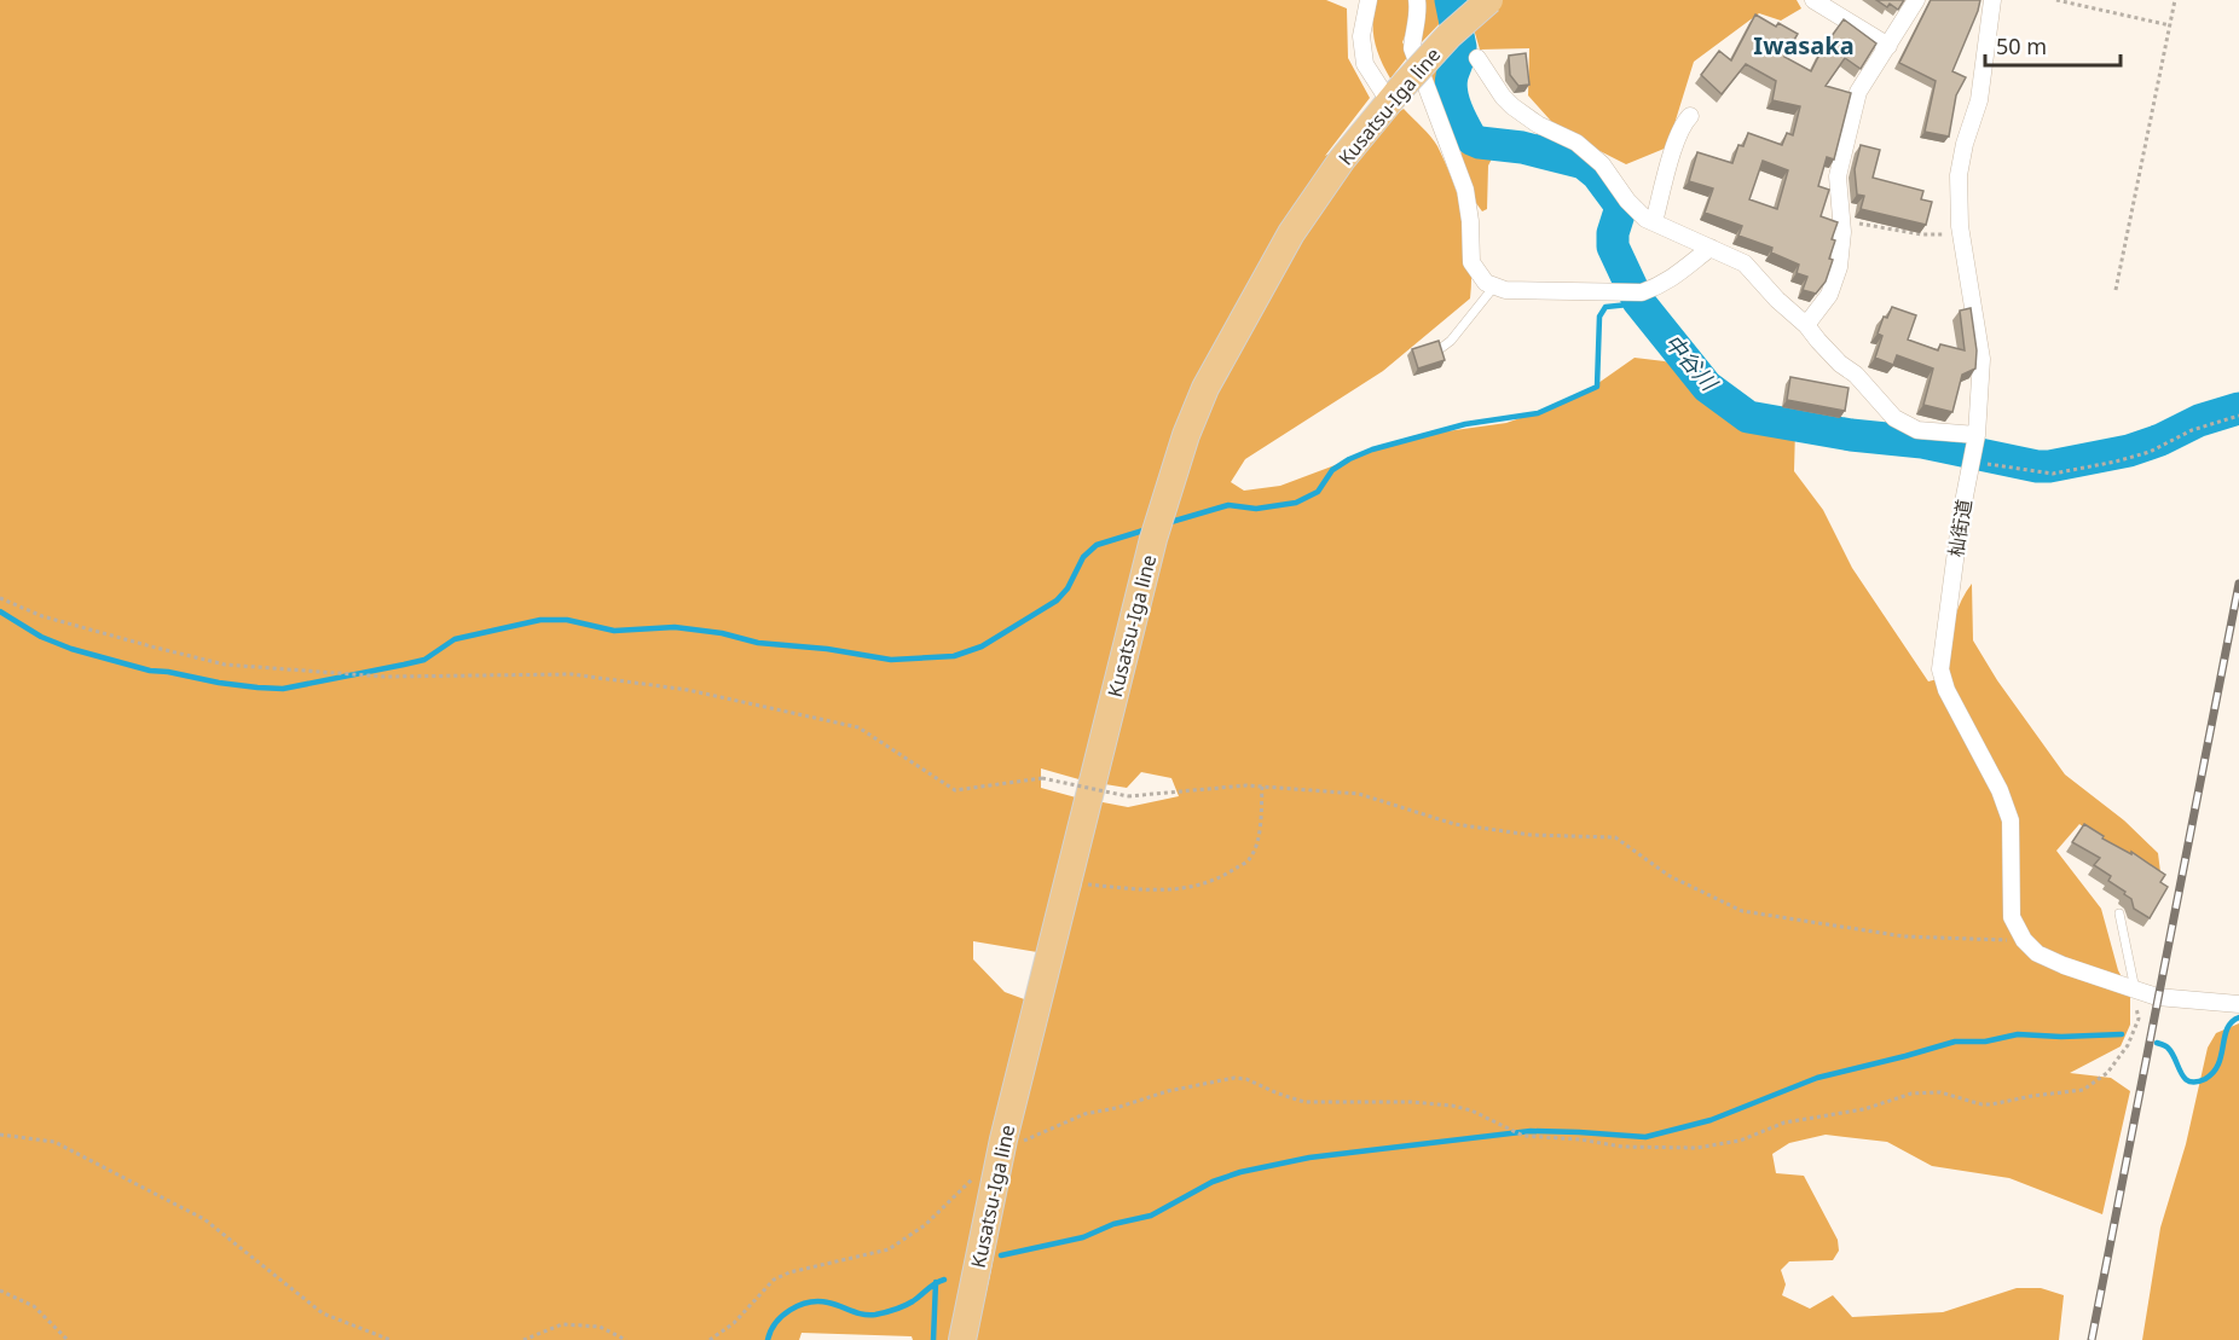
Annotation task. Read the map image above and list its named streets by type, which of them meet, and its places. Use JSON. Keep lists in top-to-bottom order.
{
  "streets": {
    "main road": ["Kusatsu-Iga line"],
    "street": ["杣街道"]
  },
  "districts": ["Iwasaka"],
  "water": ["中谷川"],
  "scale_bar": "50 m"
}
